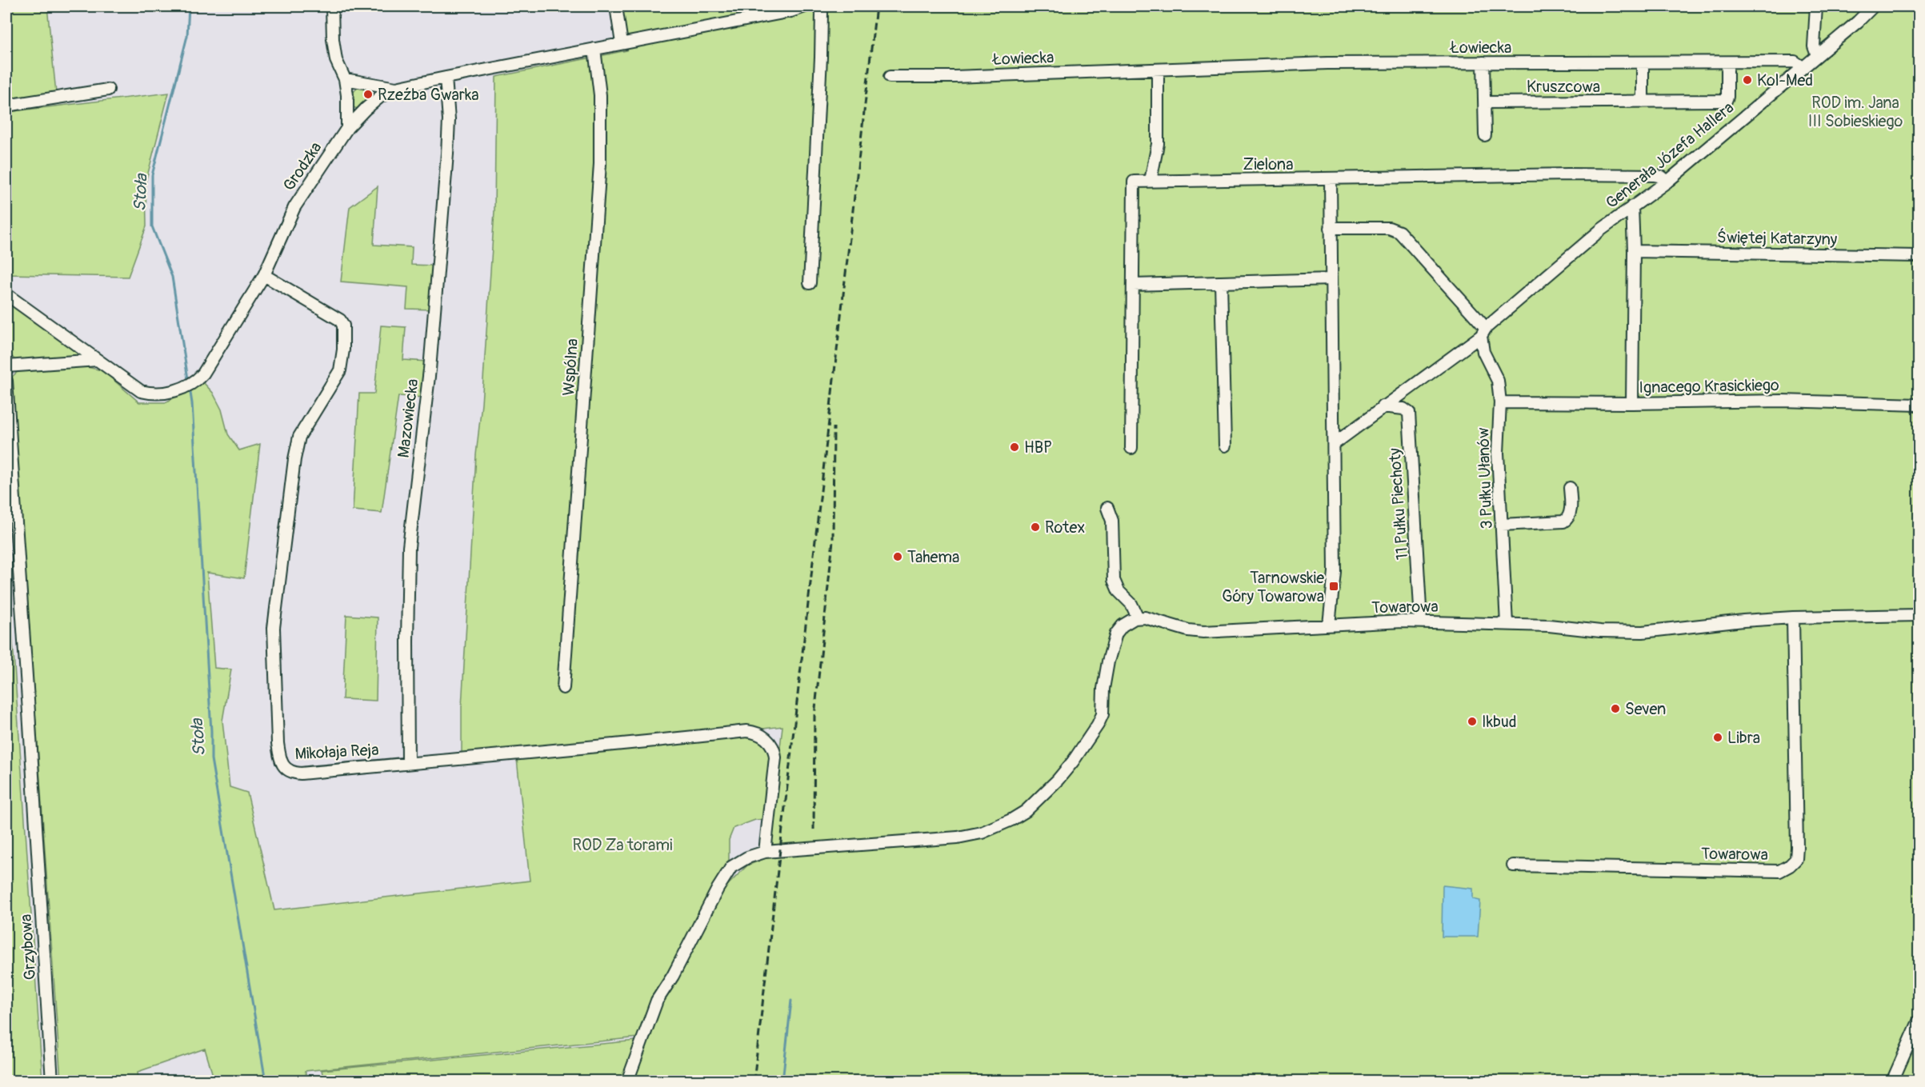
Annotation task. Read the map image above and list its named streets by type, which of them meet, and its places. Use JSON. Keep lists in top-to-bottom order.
{
  "streets": {
    "street": [
      "Łowiecka",
      "Kruszcowa",
      "Generała Józefa Hallera",
      "Zielona",
      "Grodzka",
      "Świętej Katarzyny",
      "Wspólna",
      "Ignacego Krasickiego",
      "Mazowiecka",
      "3 Pułku Ułanów",
      "11 Pułku Piechoty",
      "Towarowa",
      "Mikołaja Reja",
      "Grzybowa"
    ]
  },
  "crossings": [
    ["Łowiecka", "Kruszcowa"],
    ["Łowiecka", "Generała Józefa Hallera"],
    ["Generała Józefa Hallera", "Zielona"],
    ["Generała Józefa Hallera", "3 Pułku Ułanów"],
    ["Generała Józefa Hallera", "11 Pułku Piechoty"],
    ["Grodzka", "Wspólna"],
    ["Grodzka", "Mazowiecka"],
    ["Grodzka", "Mikołaja Reja"],
    ["Ignacego Krasickiego", "3 Pułku Ułanów"],
    ["Mazowiecka", "Mikołaja Reja"],
    ["3 Pułku Ułanów", "Towarowa"],
    ["11 Pułku Piechoty", "Towarowa"]
  ],
  "water": ["Stoła"],
  "parks": ["ROD im. Jana III Sobieskiego", "ROD Za torami"],
  "places": {
    "other": [
      "Kol-Med",
      "Rzeźba Gwarka",
      "HBP",
      "Rotex",
      "Tahema",
      "Seven",
      "Ikbud",
      "Libra"
    ],
    "transit": ["Tarnowskie Góry Towarowa"]
  }
}
